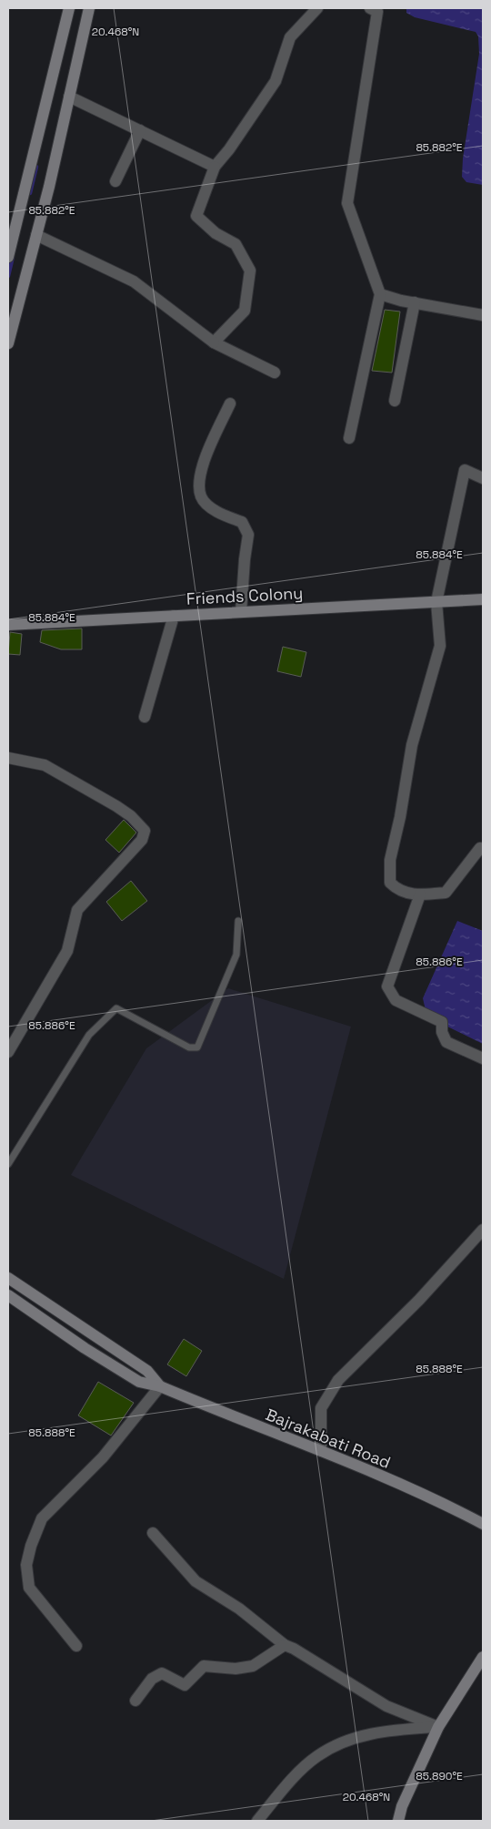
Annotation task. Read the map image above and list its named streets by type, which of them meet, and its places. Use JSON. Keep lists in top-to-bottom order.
{
  "streets": {
    "street": ["Friends Colony", "Bajrakabati Road"]
  },
  "coordinates": [
    "20.468°N",
    "85.882°E",
    "85.884°E",
    "85.886°E",
    "85.888°E",
    "85.890°E"
  ]
}
